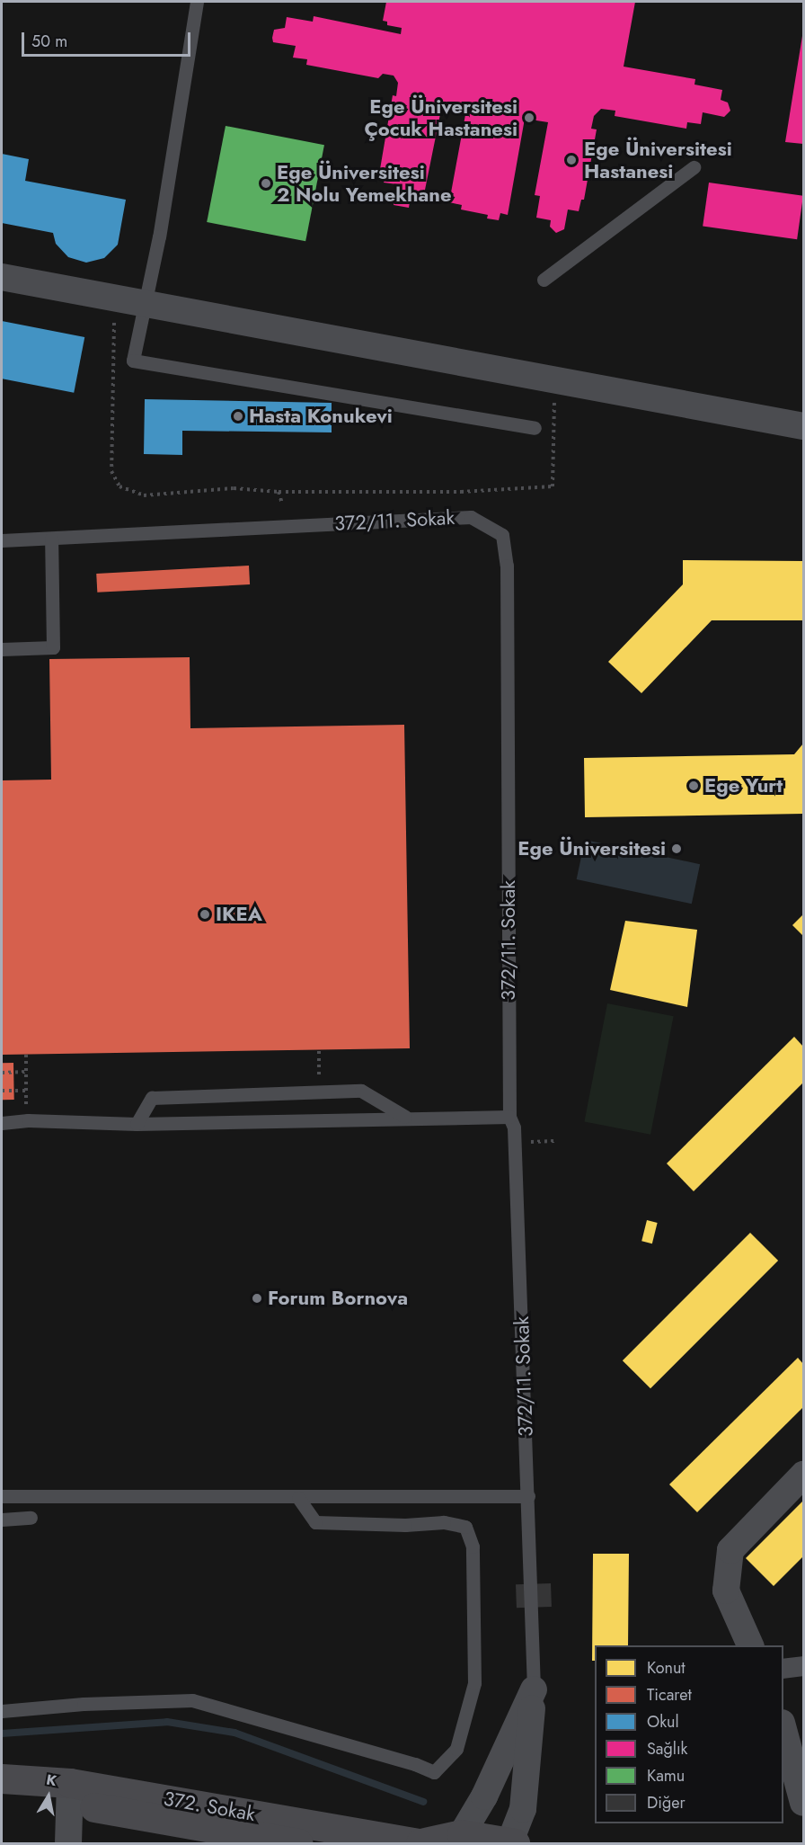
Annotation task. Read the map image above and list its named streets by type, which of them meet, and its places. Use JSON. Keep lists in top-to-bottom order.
{
  "streets": {
    "main road": ["372. Sokak"],
    "street": ["372/11. Sokak"]
  },
  "crossings": [
    ["372/11. Sokak", "372. Sokak"]
  ],
  "places": [
    "Ege Üniversitesi Çocuk Hastanesi",
    "Ege Üniversitesi Hastanesi",
    "Ege Üniversitesi 2 Nolu Yemekhane",
    "Hasta Konukevi",
    "Ege Yurt",
    "Ege Üniversitesi",
    "IKEA",
    "Forum Bornova"
  ],
  "legend": [
    "Konut",
    "Ticaret",
    "Okul",
    "Sağlık",
    "Kamu",
    "Diğer"
  ],
  "scale_bar": "50 m",
  "north": "top"
}
